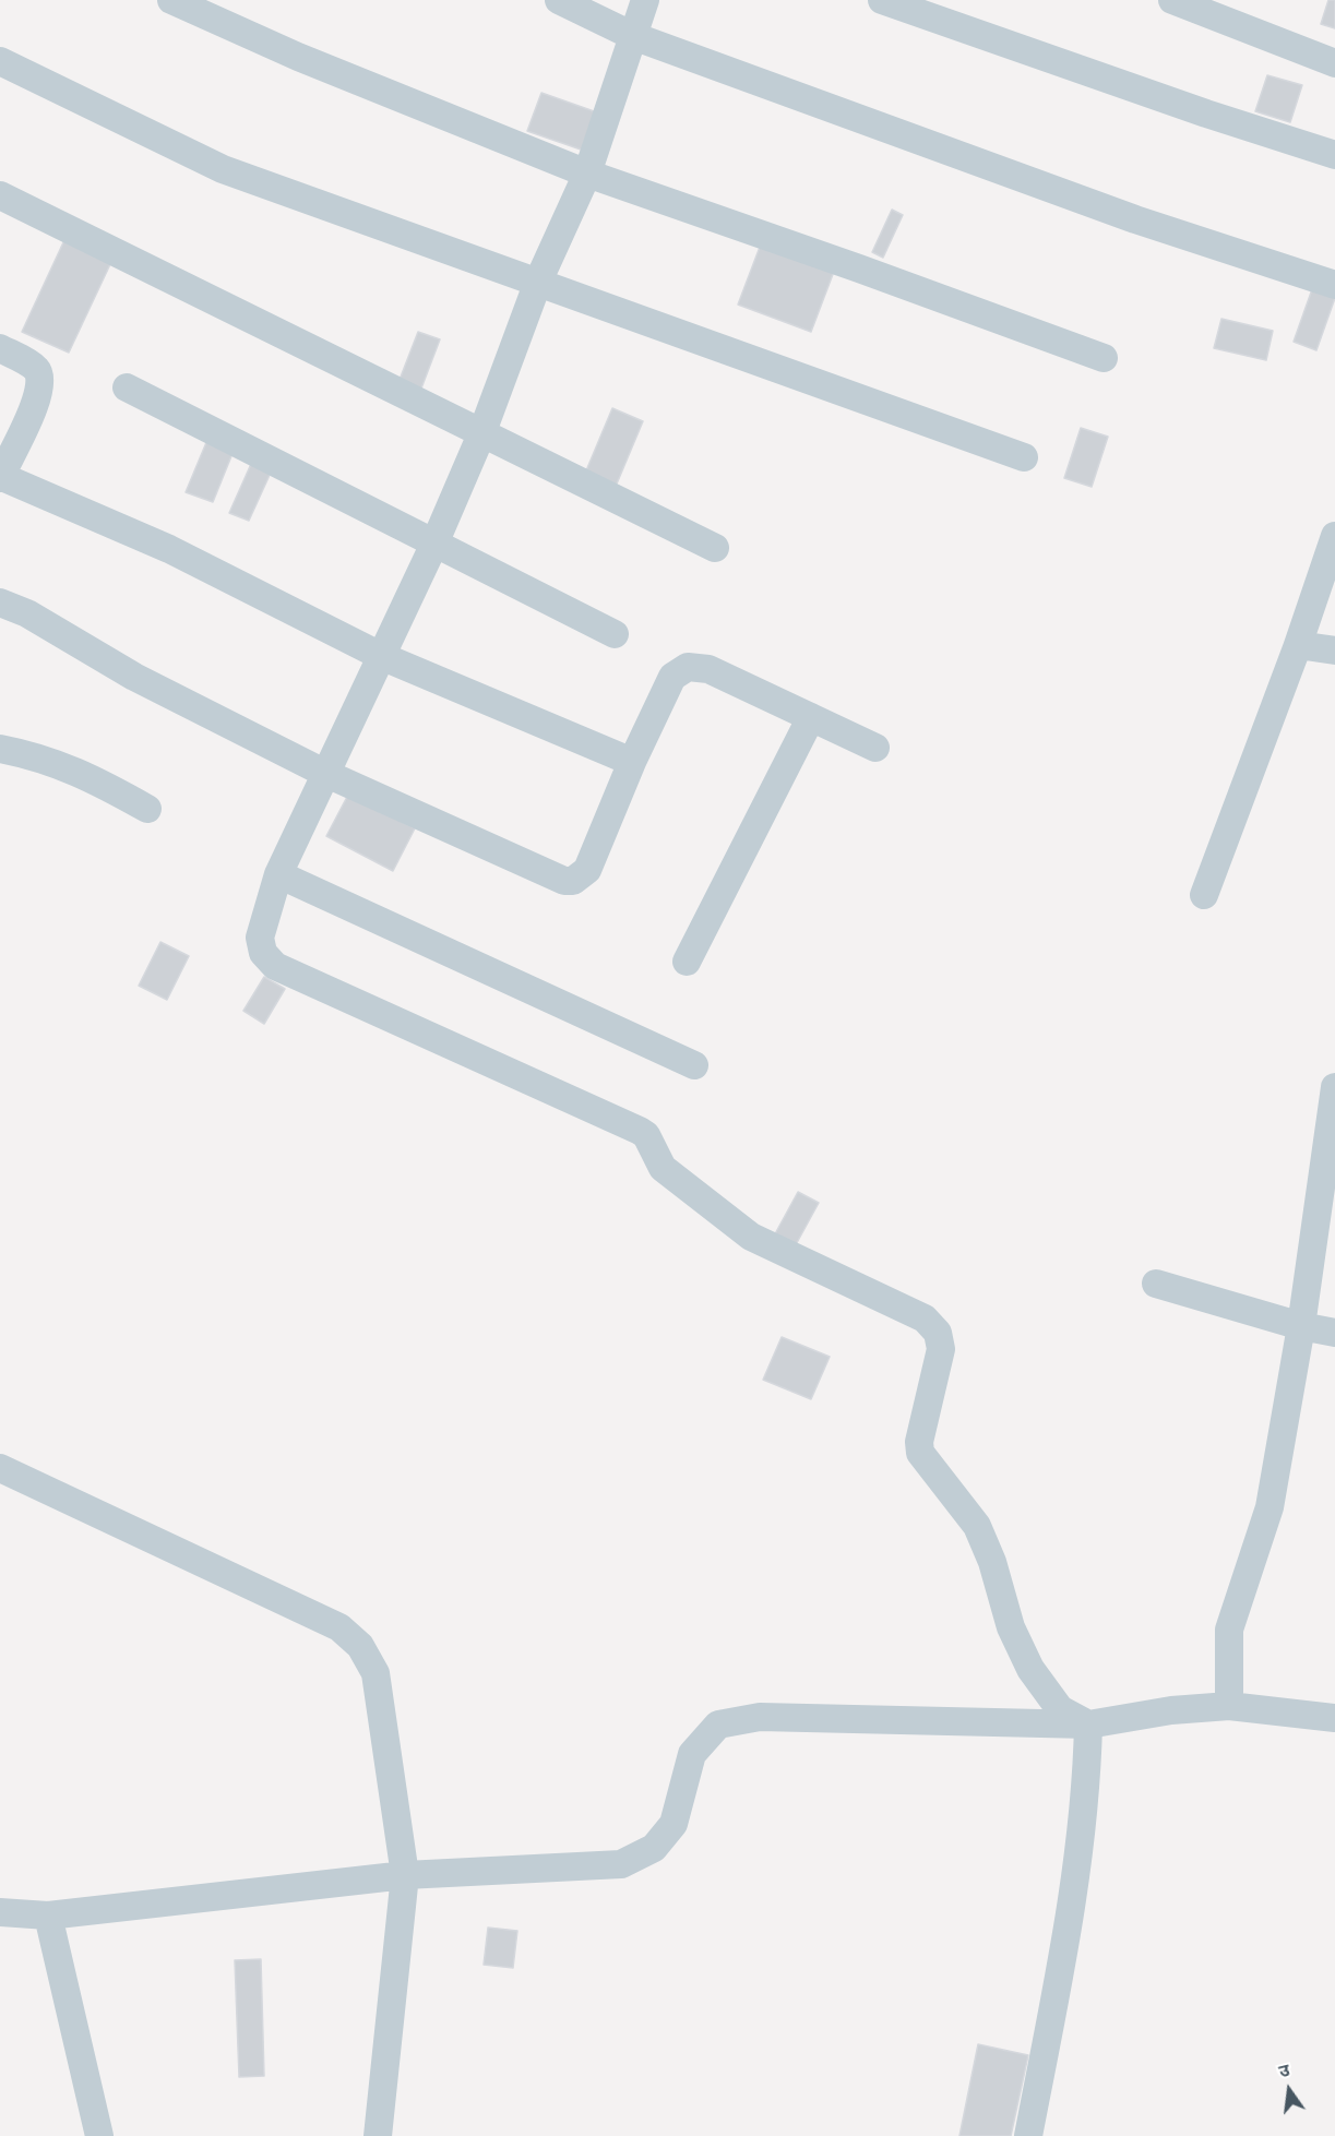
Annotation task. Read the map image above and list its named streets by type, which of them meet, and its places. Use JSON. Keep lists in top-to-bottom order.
{
  "north": "top"
}
